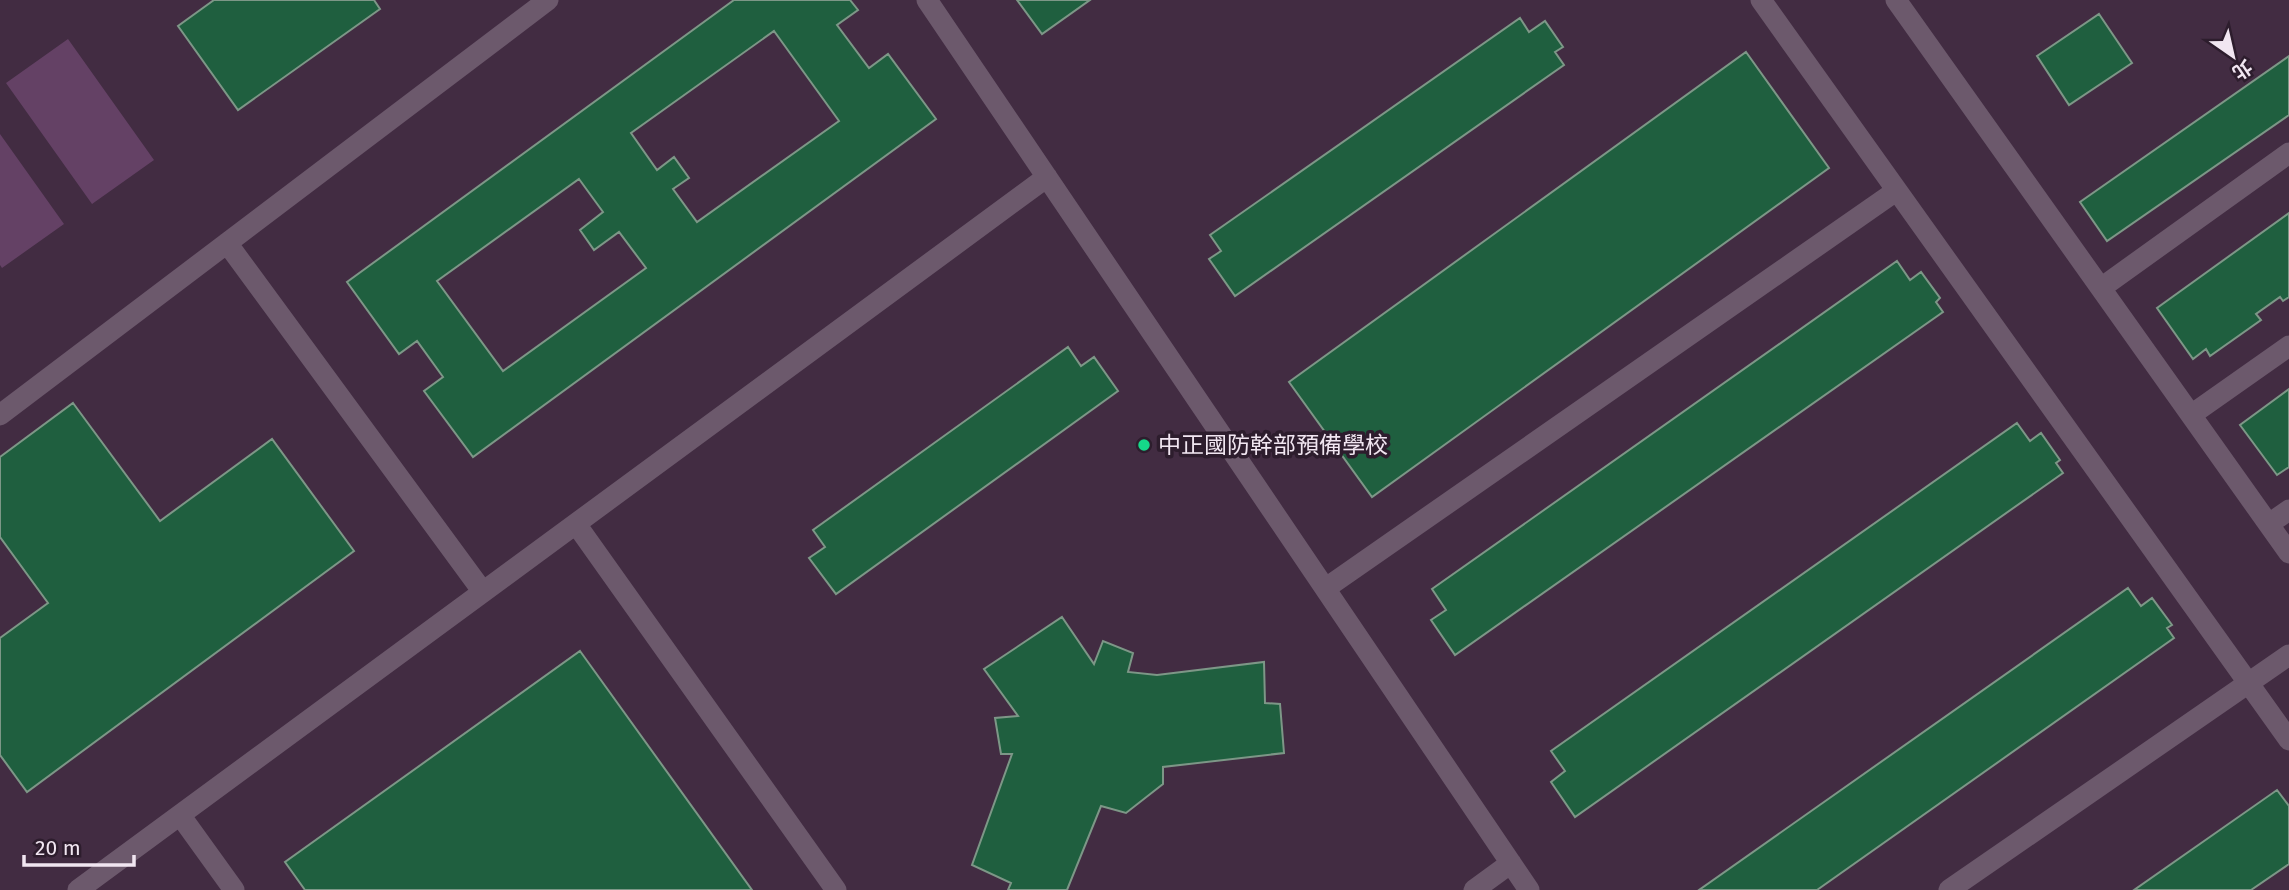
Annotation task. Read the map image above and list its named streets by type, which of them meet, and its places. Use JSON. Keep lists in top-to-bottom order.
{
  "places": ["中正國防幹部預備學校"],
  "scale_bar": "20 m",
  "north": "bottom right"
}
